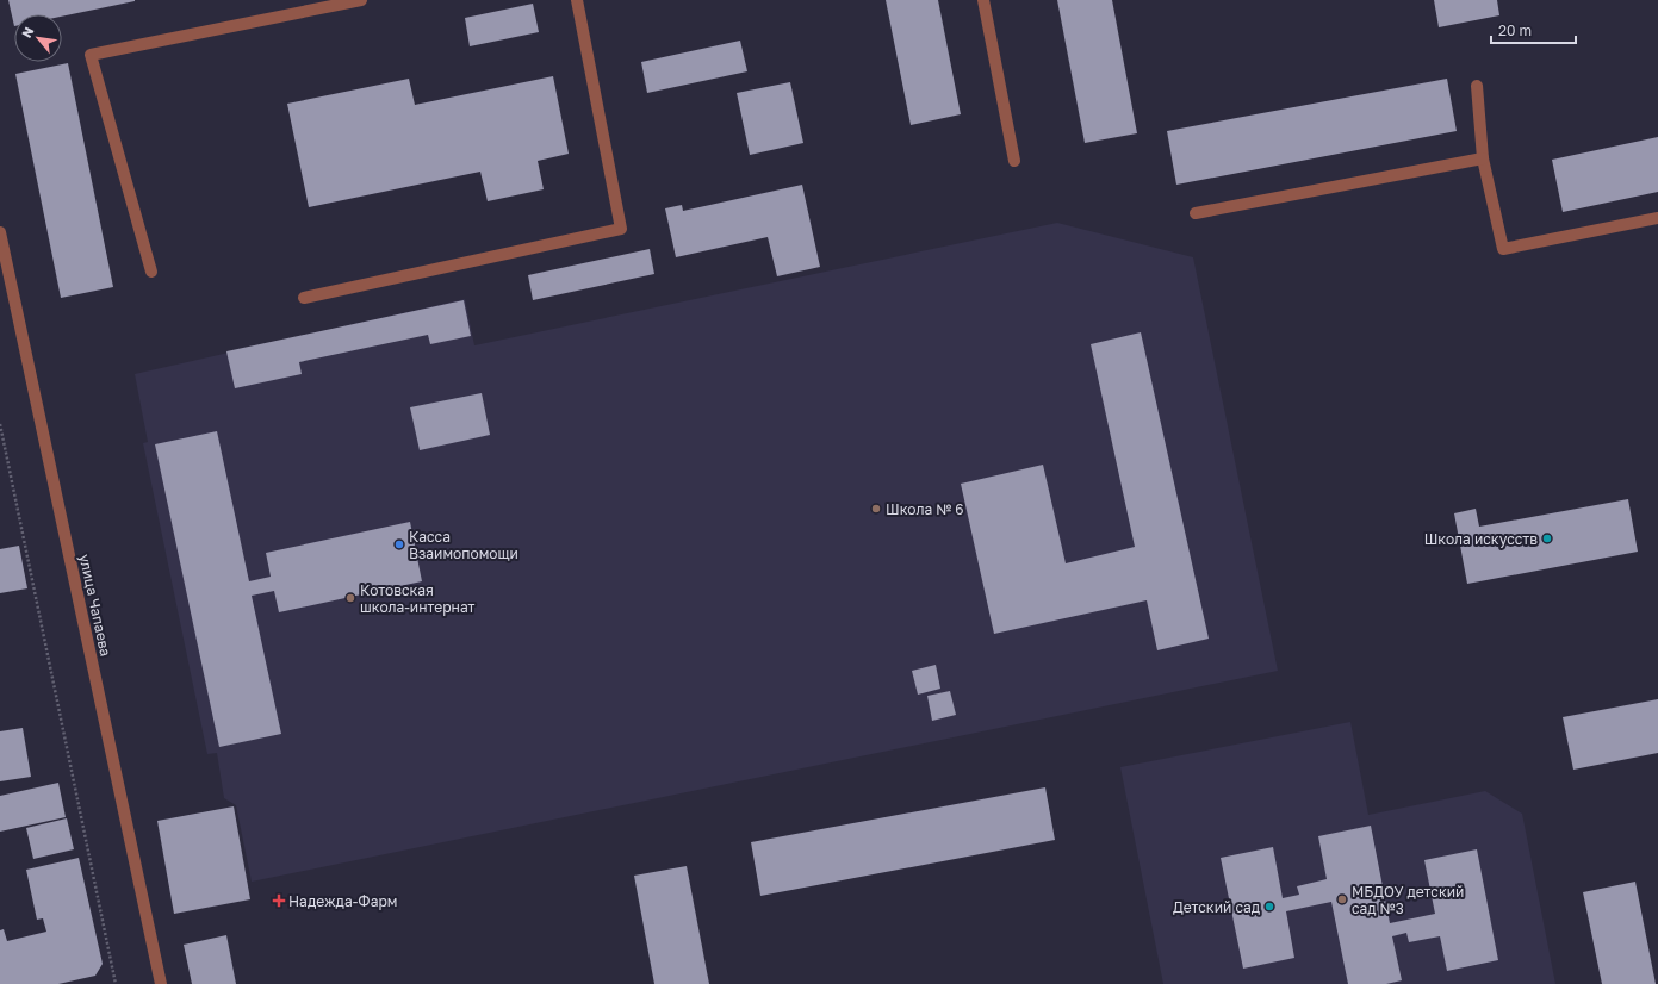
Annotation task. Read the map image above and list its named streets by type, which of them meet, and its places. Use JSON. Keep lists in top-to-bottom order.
{
  "streets": {
    "street": ["улица Чапаева"]
  },
  "places": {
    "other": [
      "Школа № 6",
      "Школа искусств",
      "Касса Взаимопомощи",
      "Котовская школа-интернат",
      "МБДОУ детский сад №3",
      "Детский сад"
    ],
    "health": ["Надежда-Фарм"]
  },
  "scale_bar": "20 m",
  "north": "top left"
}
